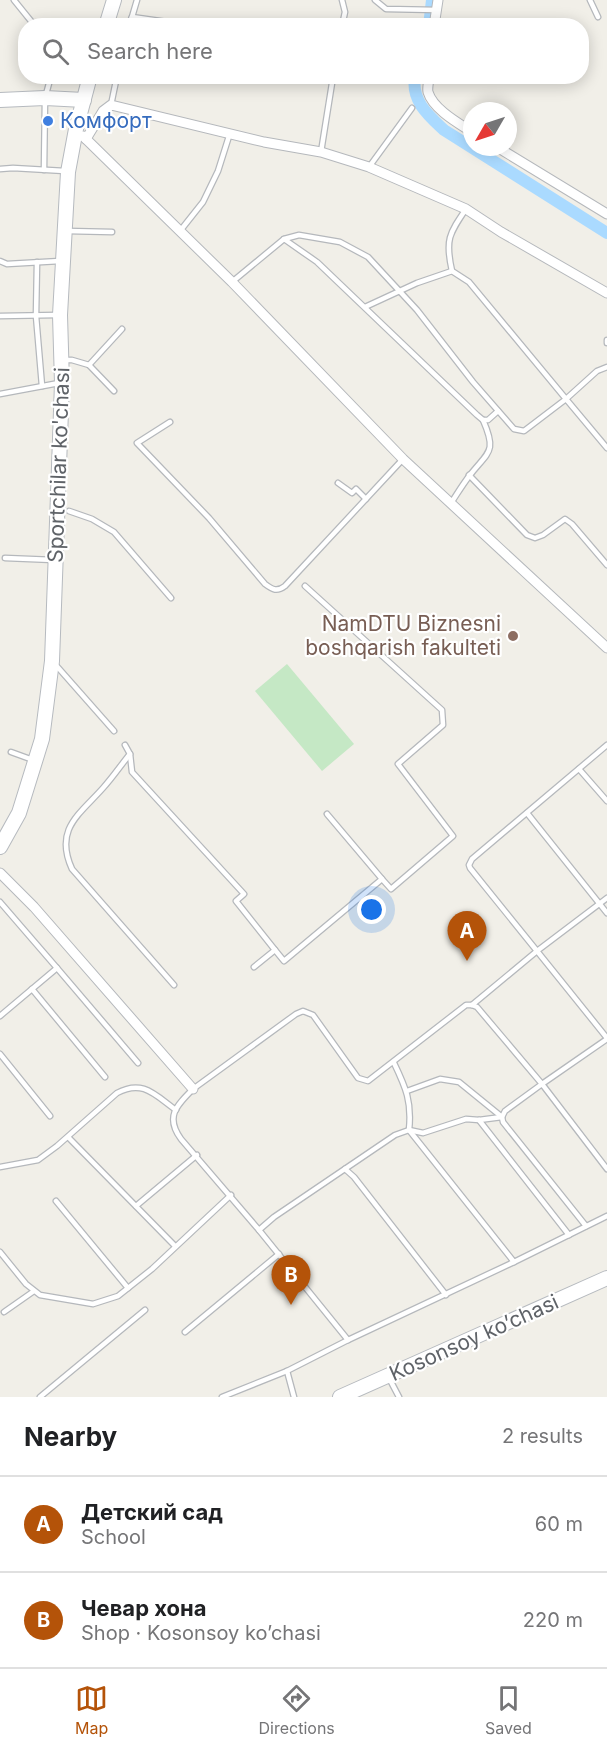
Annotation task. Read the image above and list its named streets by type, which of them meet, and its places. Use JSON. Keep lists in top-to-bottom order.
{
  "streets": {
    "street": ["Sportchilar ko'chasi", "Kosonsoy ko’chasi"]
  },
  "places": ["Комфорт", "NamDTU Biznesni boshqarish fakulteti"],
  "north": "bottom left",
  "page": {
    "search": "Search here",
    "pins": ["A", "B"],
    "heading": ["Nearby", "2 results"],
    "list": [
      {
        "mark": "A",
        "name": "Детский сад",
        "note": "School",
        "value": "60 m"
      },
      {
        "mark": "B",
        "name": "Чевар хона",
        "note": "Shop · Kosonsoy ko’chasi",
        "value": "220 m"
      }
    ],
    "nav": ["Map", "Directions", "Saved"]
  }
}
